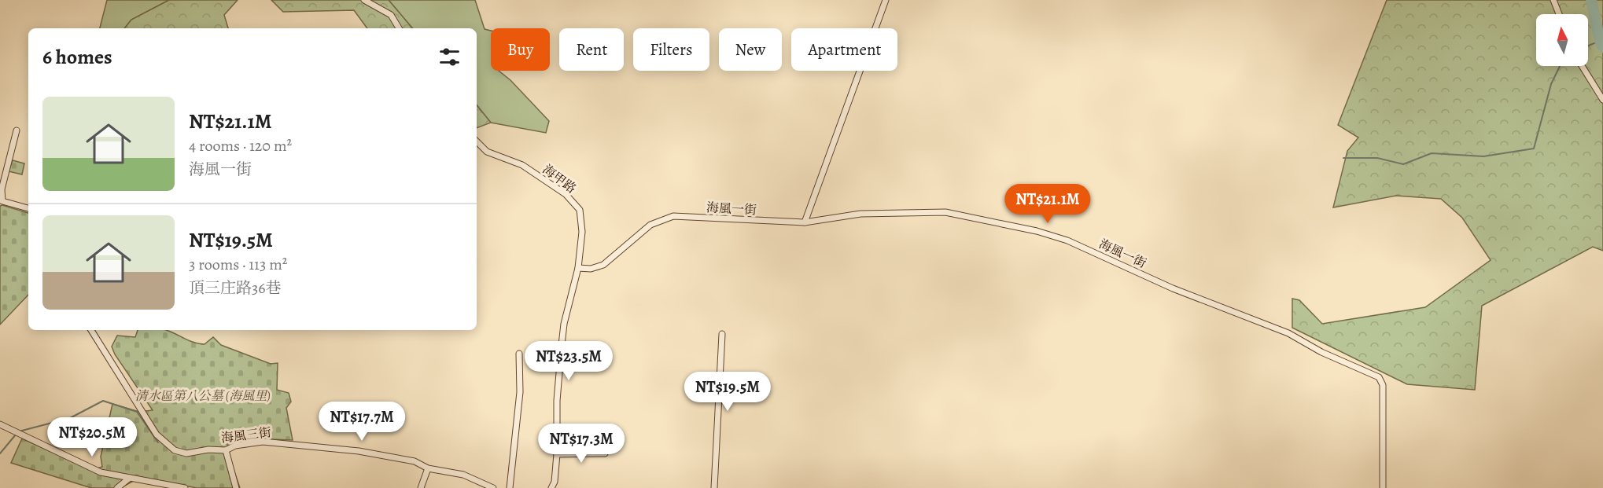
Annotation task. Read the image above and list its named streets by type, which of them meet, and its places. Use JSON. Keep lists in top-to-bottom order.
{
  "streets": {
    "street": ["海甲路", "海風一街", "海風三街"]
  },
  "crossings": [
    ["海甲路", "海風一街"]
  ],
  "parks": ["清水區第八公墓 (海風里)"],
  "north": "top",
  "page": {
    "chip": [
      "Buy",
      "Rent",
      "Filters",
      "New",
      "Apartment"
    ],
    "heading": "6 homes",
    "list": [
      {
        "name": "NT$21.1M",
        "note": "4 rooms · 120 m² · 海風一街"
      },
      {
        "name": "NT$19.5M",
        "note": "3 rooms · 113 m² · 頂三庄路36巷"
      }
    ],
    "price": [
      "NT$21.1M",
      "NT$23.5M",
      "NT$19.5M",
      "NT$17.7M",
      "NT$20.5M",
      "NT$17.3M"
    ]
  }
}
